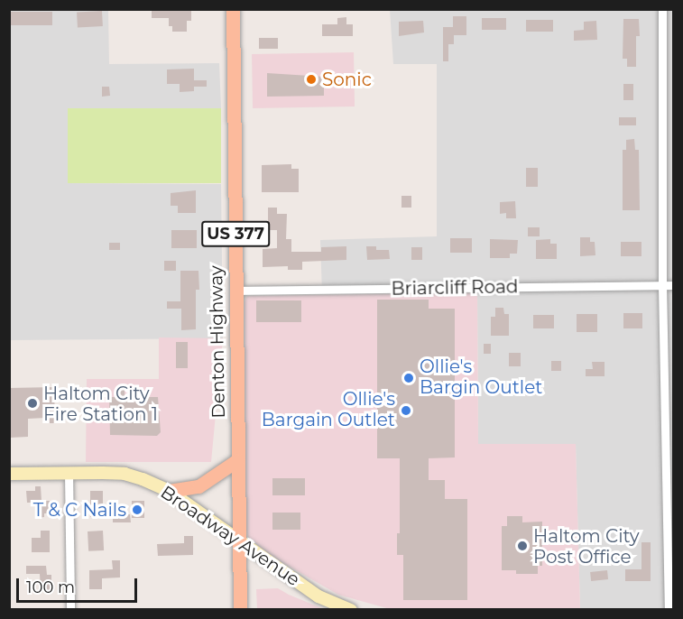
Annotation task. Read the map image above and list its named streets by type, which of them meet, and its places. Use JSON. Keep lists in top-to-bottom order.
{
  "streets": {
    "main road": ["US 377", "Denton Highway", "Broadway Avenue"],
    "street": ["Briarcliff Road"]
  },
  "crossings": [
    ["Briarcliff Road", "Denton Highway"],
    ["Denton Highway", "Broadway Avenue"]
  ],
  "places": [
    "Sonic",
    "Ollie's Bargin Outlet",
    "Haltom City Fire Station 1",
    "Ollie's Bargain Outlet",
    "T & C Nails",
    "Haltom City Post Office"
  ],
  "scale_bar": "100 m"
}
